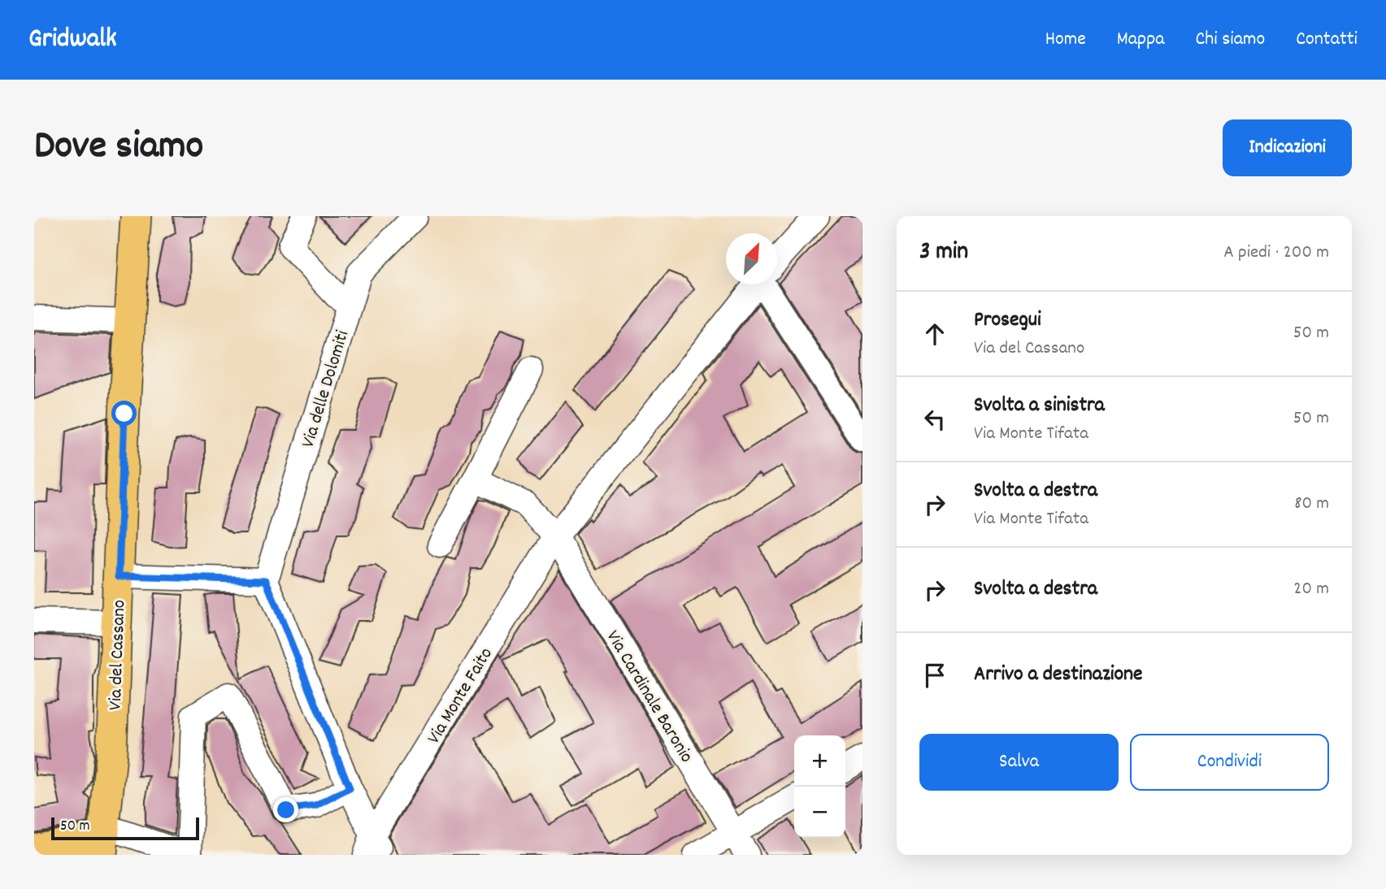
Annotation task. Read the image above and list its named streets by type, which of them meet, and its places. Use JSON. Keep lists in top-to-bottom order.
{
  "streets": {
    "main road": ["Via del Cassano"],
    "street": ["Via delle Dolomiti", "Via Monte Faito", "Via Cardinale Baronio"]
  },
  "crossings": [
    ["Via Monte Faito", "Via Cardinale Baronio"]
  ],
  "scale_bar": "50 m",
  "north": "top right",
  "page": {
    "header": "Gridwalk",
    "nav": [
      "Home",
      "Mappa",
      "Chi siamo",
      "Contatti"
    ],
    "title": "Dove siamo",
    "buttons": [
      "Indicazioni",
      ["Salva", "Condividi"]
    ],
    "heading": ["3 min", "A piedi · 200 m"],
    "list": [
      ["Prosegui", "Via del Cassano", "50 m"],
      ["Svolta a sinistra", "Via Monte Tifata", "50 m"],
      ["Svolta a destra", "Via Monte Tifata", "80 m"],
      ["Svolta a destra", "20 m"],
      "Arrivo a destinazione"
    ],
    "map_buttons": ["+", "−"],
    "scale": "50 m"
  }
}
